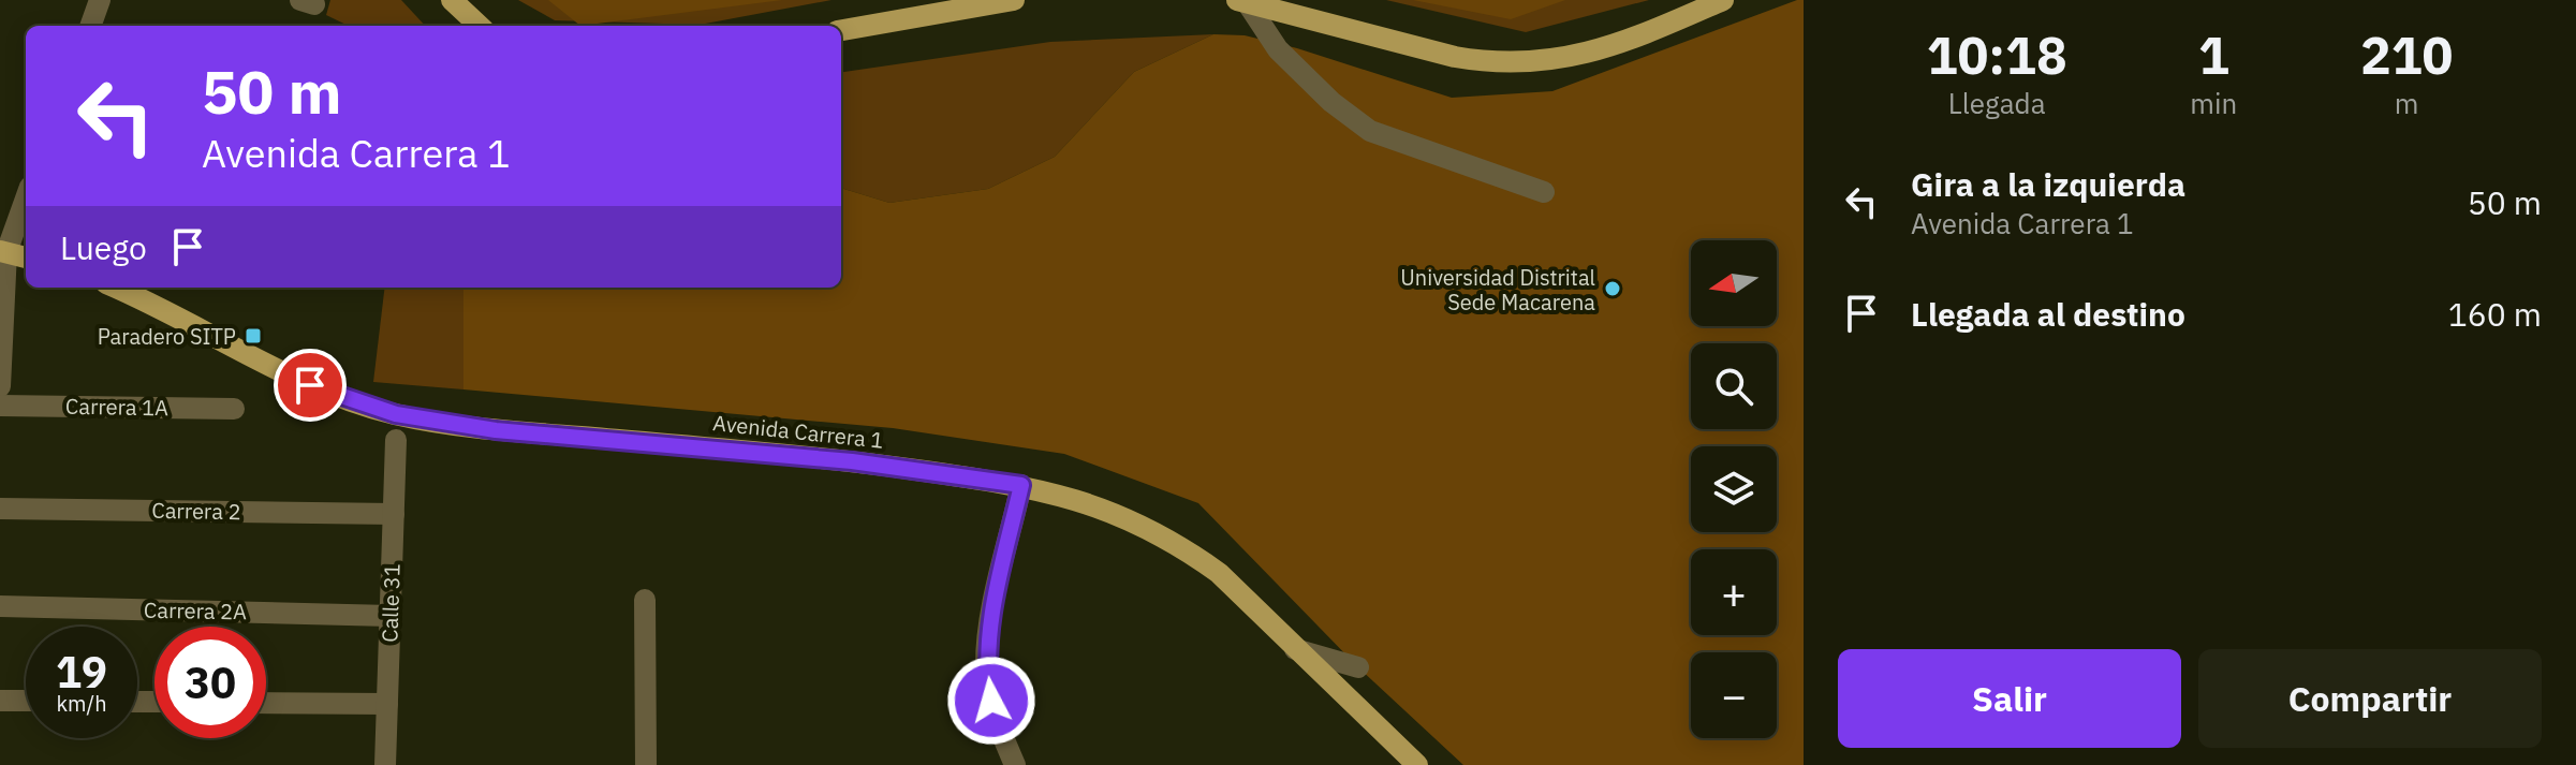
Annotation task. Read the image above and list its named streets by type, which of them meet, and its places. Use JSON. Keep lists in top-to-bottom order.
{
  "streets": {
    "main road": ["Avenida Carrera 1"],
    "street": [
      "Carrera 1A",
      "Carrera 2",
      "Calle 31",
      "Carrera 2A"
    ]
  },
  "crossings": [
    ["Carrera 2", "Calle 31"],
    ["Calle 31", "Carrera 2A"]
  ],
  "places": {
    "other": ["Universidad Distrital Sede Macarena"],
    "transit": ["Paradero SITP"]
  },
  "north": "left",
  "page": {
    "eta": [
      "10:18",
      "Llegada",
      "1",
      "min",
      "210",
      "m"
    ],
    "turn": ["50 m", "Avenida Carrera 1"],
    "list": [
      {
        "name": "Gira a la izquierda",
        "note": "Avenida Carrera 1",
        "value": "50 m"
      },
      {
        "name": "Llegada al destino",
        "value": "160 m"
      }
    ],
    "then": "Luego",
    "map_buttons": ["+", "−"],
    "speed": "19 km/h",
    "limit": "30",
    "buttons": ["Salir", "Compartir"]
  }
}
